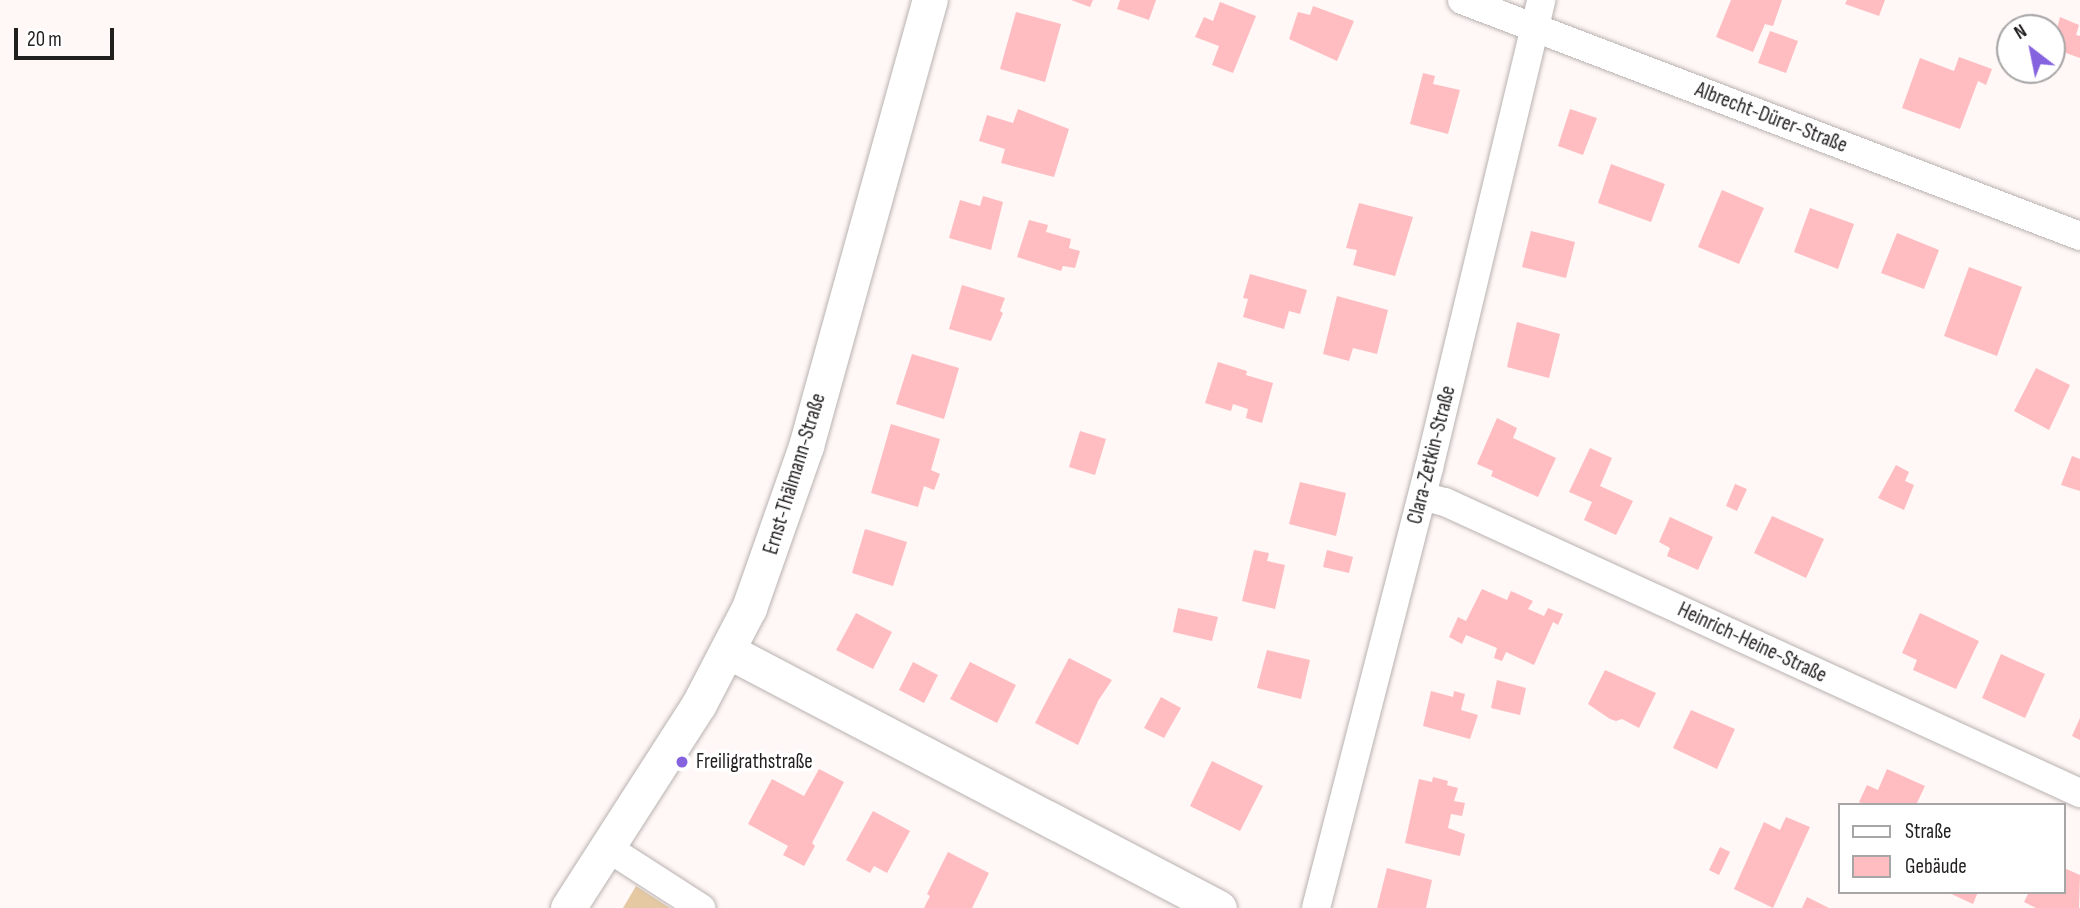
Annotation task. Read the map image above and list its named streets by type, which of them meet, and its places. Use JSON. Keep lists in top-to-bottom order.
{
  "streets": {
    "street": [
      "Albrecht-Dürer-Straße",
      "Clara-Zetkin-Straße",
      "Ernst-Thälmann-Straße",
      "Heinrich-Heine-Straße"
    ]
  },
  "crossings": [
    ["Albrecht-Dürer-Straße", "Clara-Zetkin-Straße"],
    ["Clara-Zetkin-Straße", "Heinrich-Heine-Straße"]
  ],
  "places": ["Freiligrathstraße"],
  "legend": ["Straße", "Gebäude"],
  "scale_bar": "20 m",
  "north": "top left"
}
